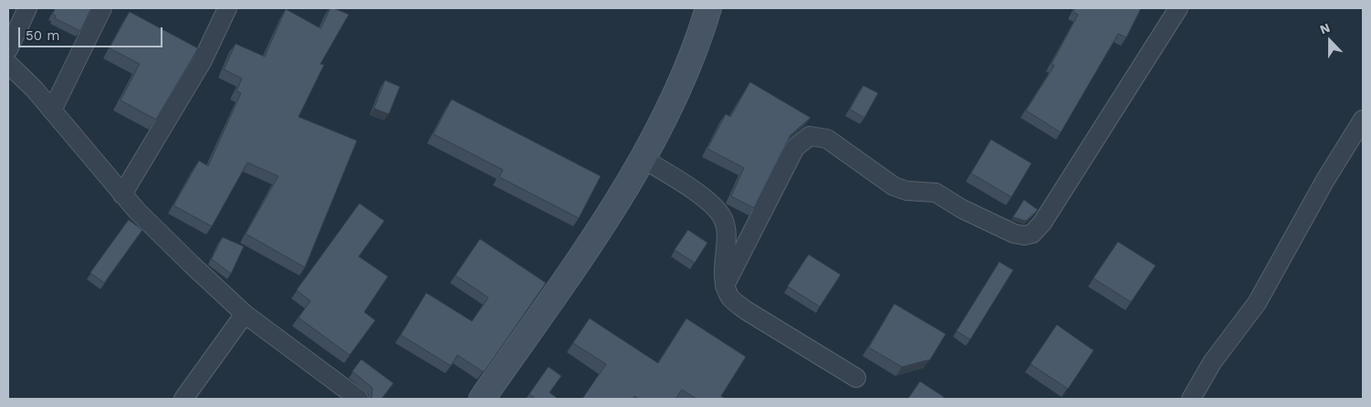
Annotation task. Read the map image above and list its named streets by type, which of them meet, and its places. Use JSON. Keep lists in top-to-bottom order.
{
  "scale_bar": "50 m",
  "north": "top"
}
